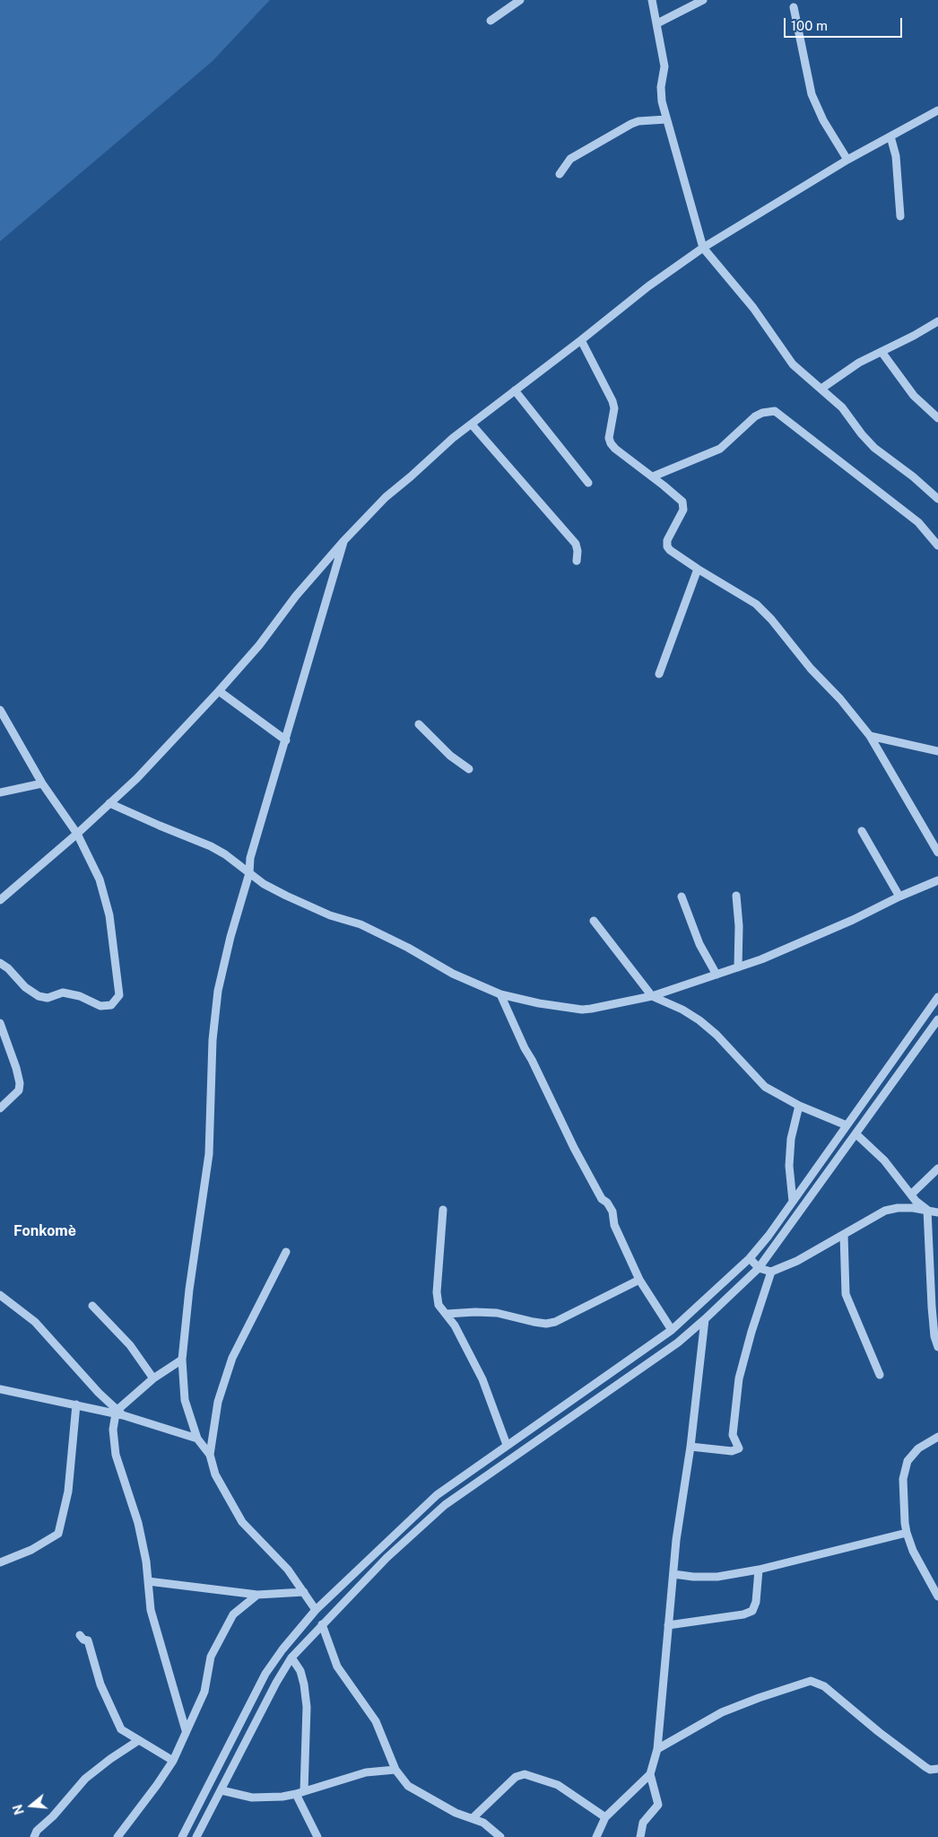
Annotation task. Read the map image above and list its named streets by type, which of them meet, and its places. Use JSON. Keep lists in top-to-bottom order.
{
  "districts": ["Fonkomè"],
  "scale_bar": "100 m",
  "north": "left"
}
